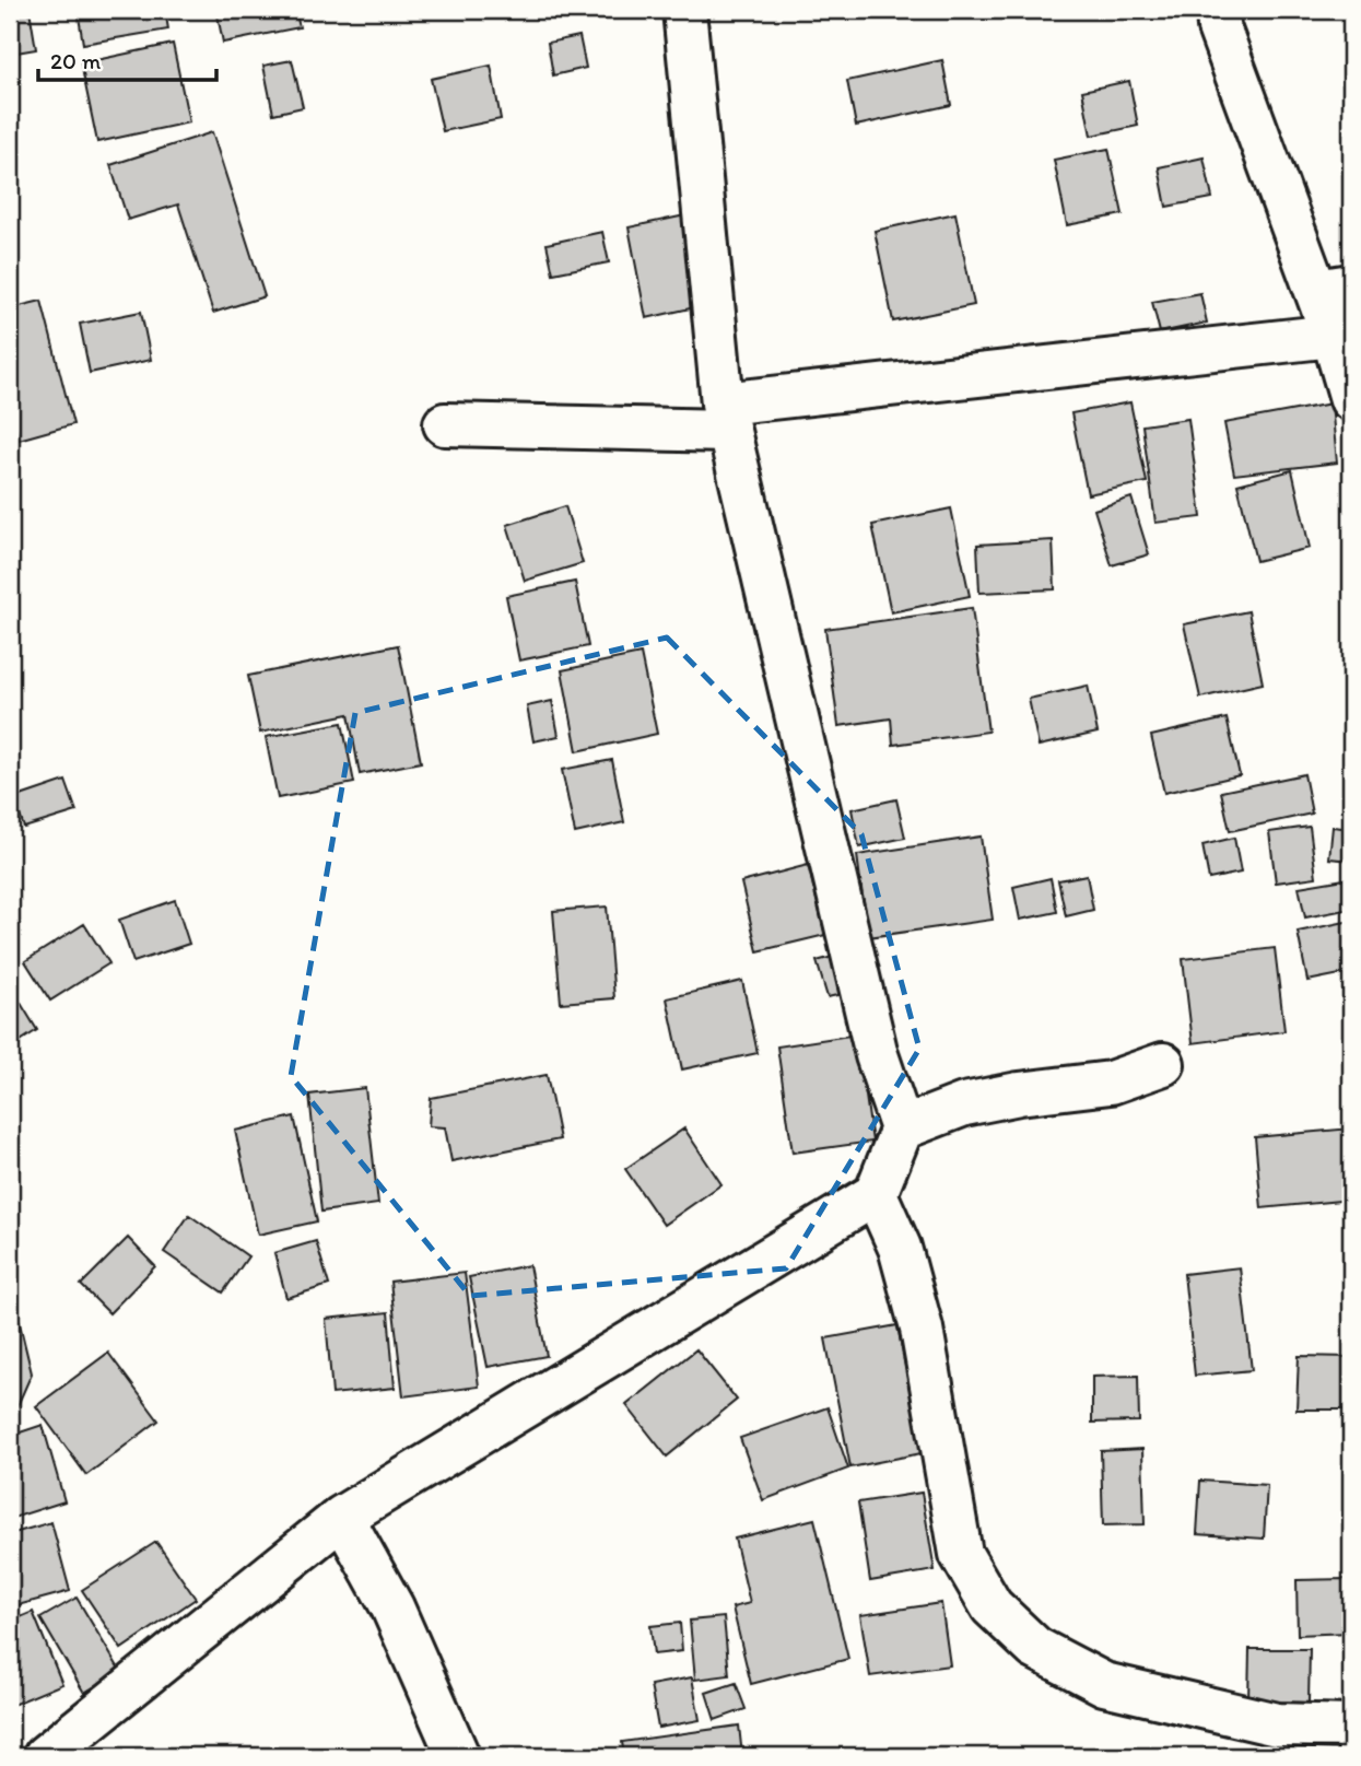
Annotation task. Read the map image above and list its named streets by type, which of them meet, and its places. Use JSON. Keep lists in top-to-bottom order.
{
  "scale_bar": "20 m"
}
